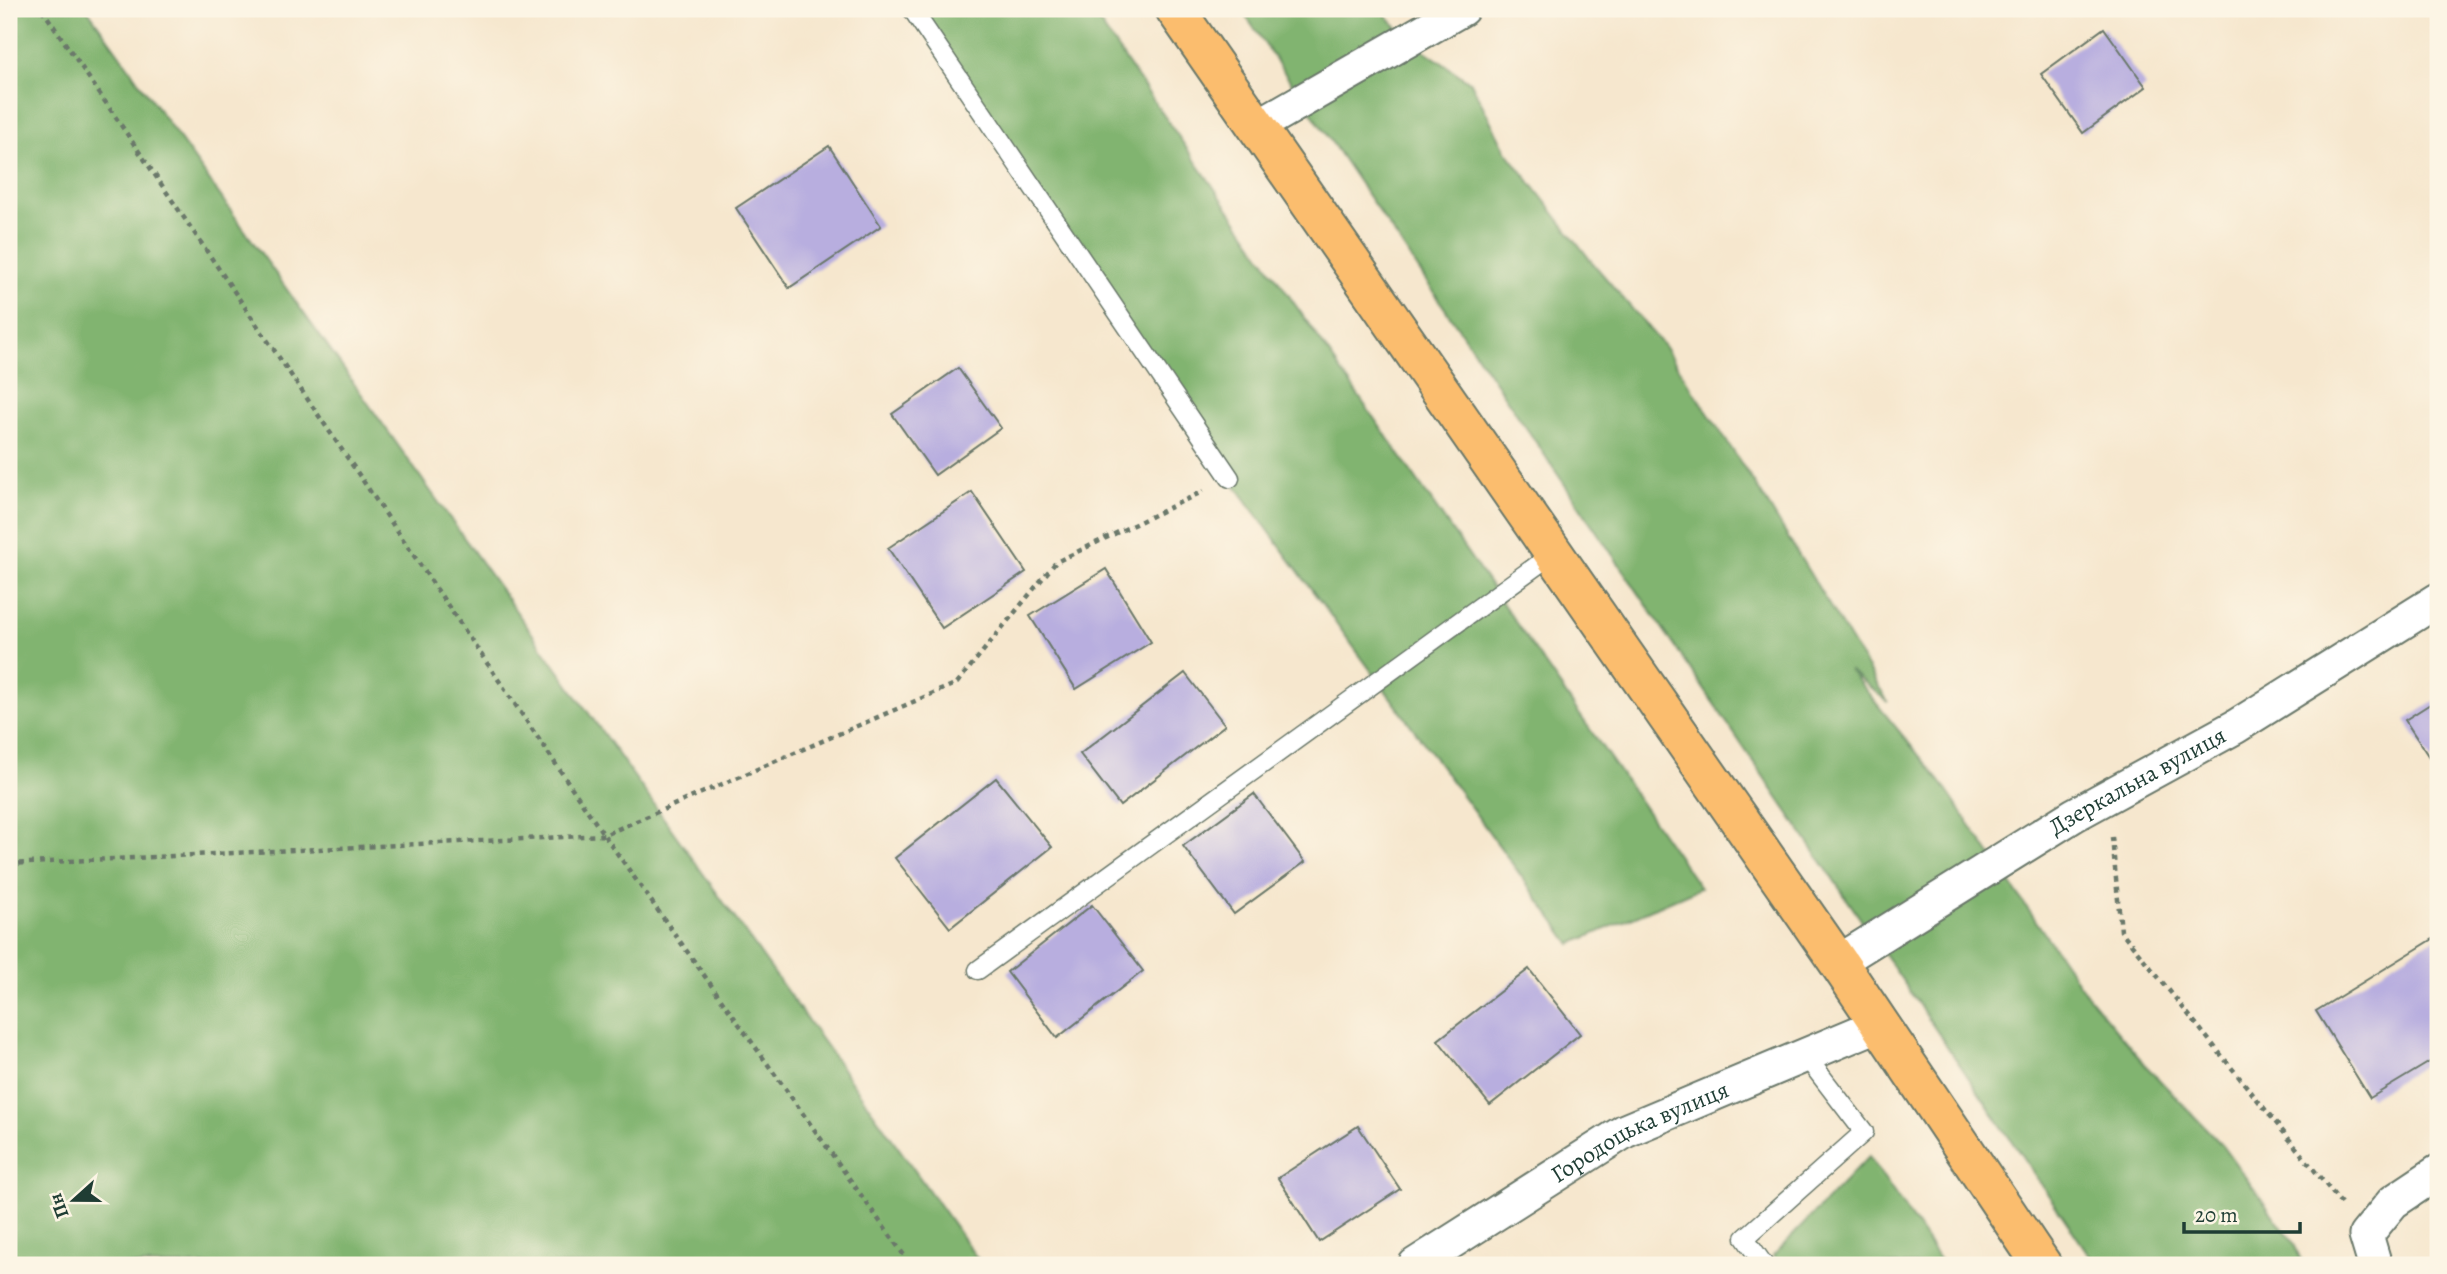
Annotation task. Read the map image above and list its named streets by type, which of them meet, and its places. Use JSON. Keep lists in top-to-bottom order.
{
  "streets": {
    "street": ["Дзеркальна вулиця", "Городоцька вулиця"]
  },
  "scale_bar": "20 m",
  "north": "left"
}
